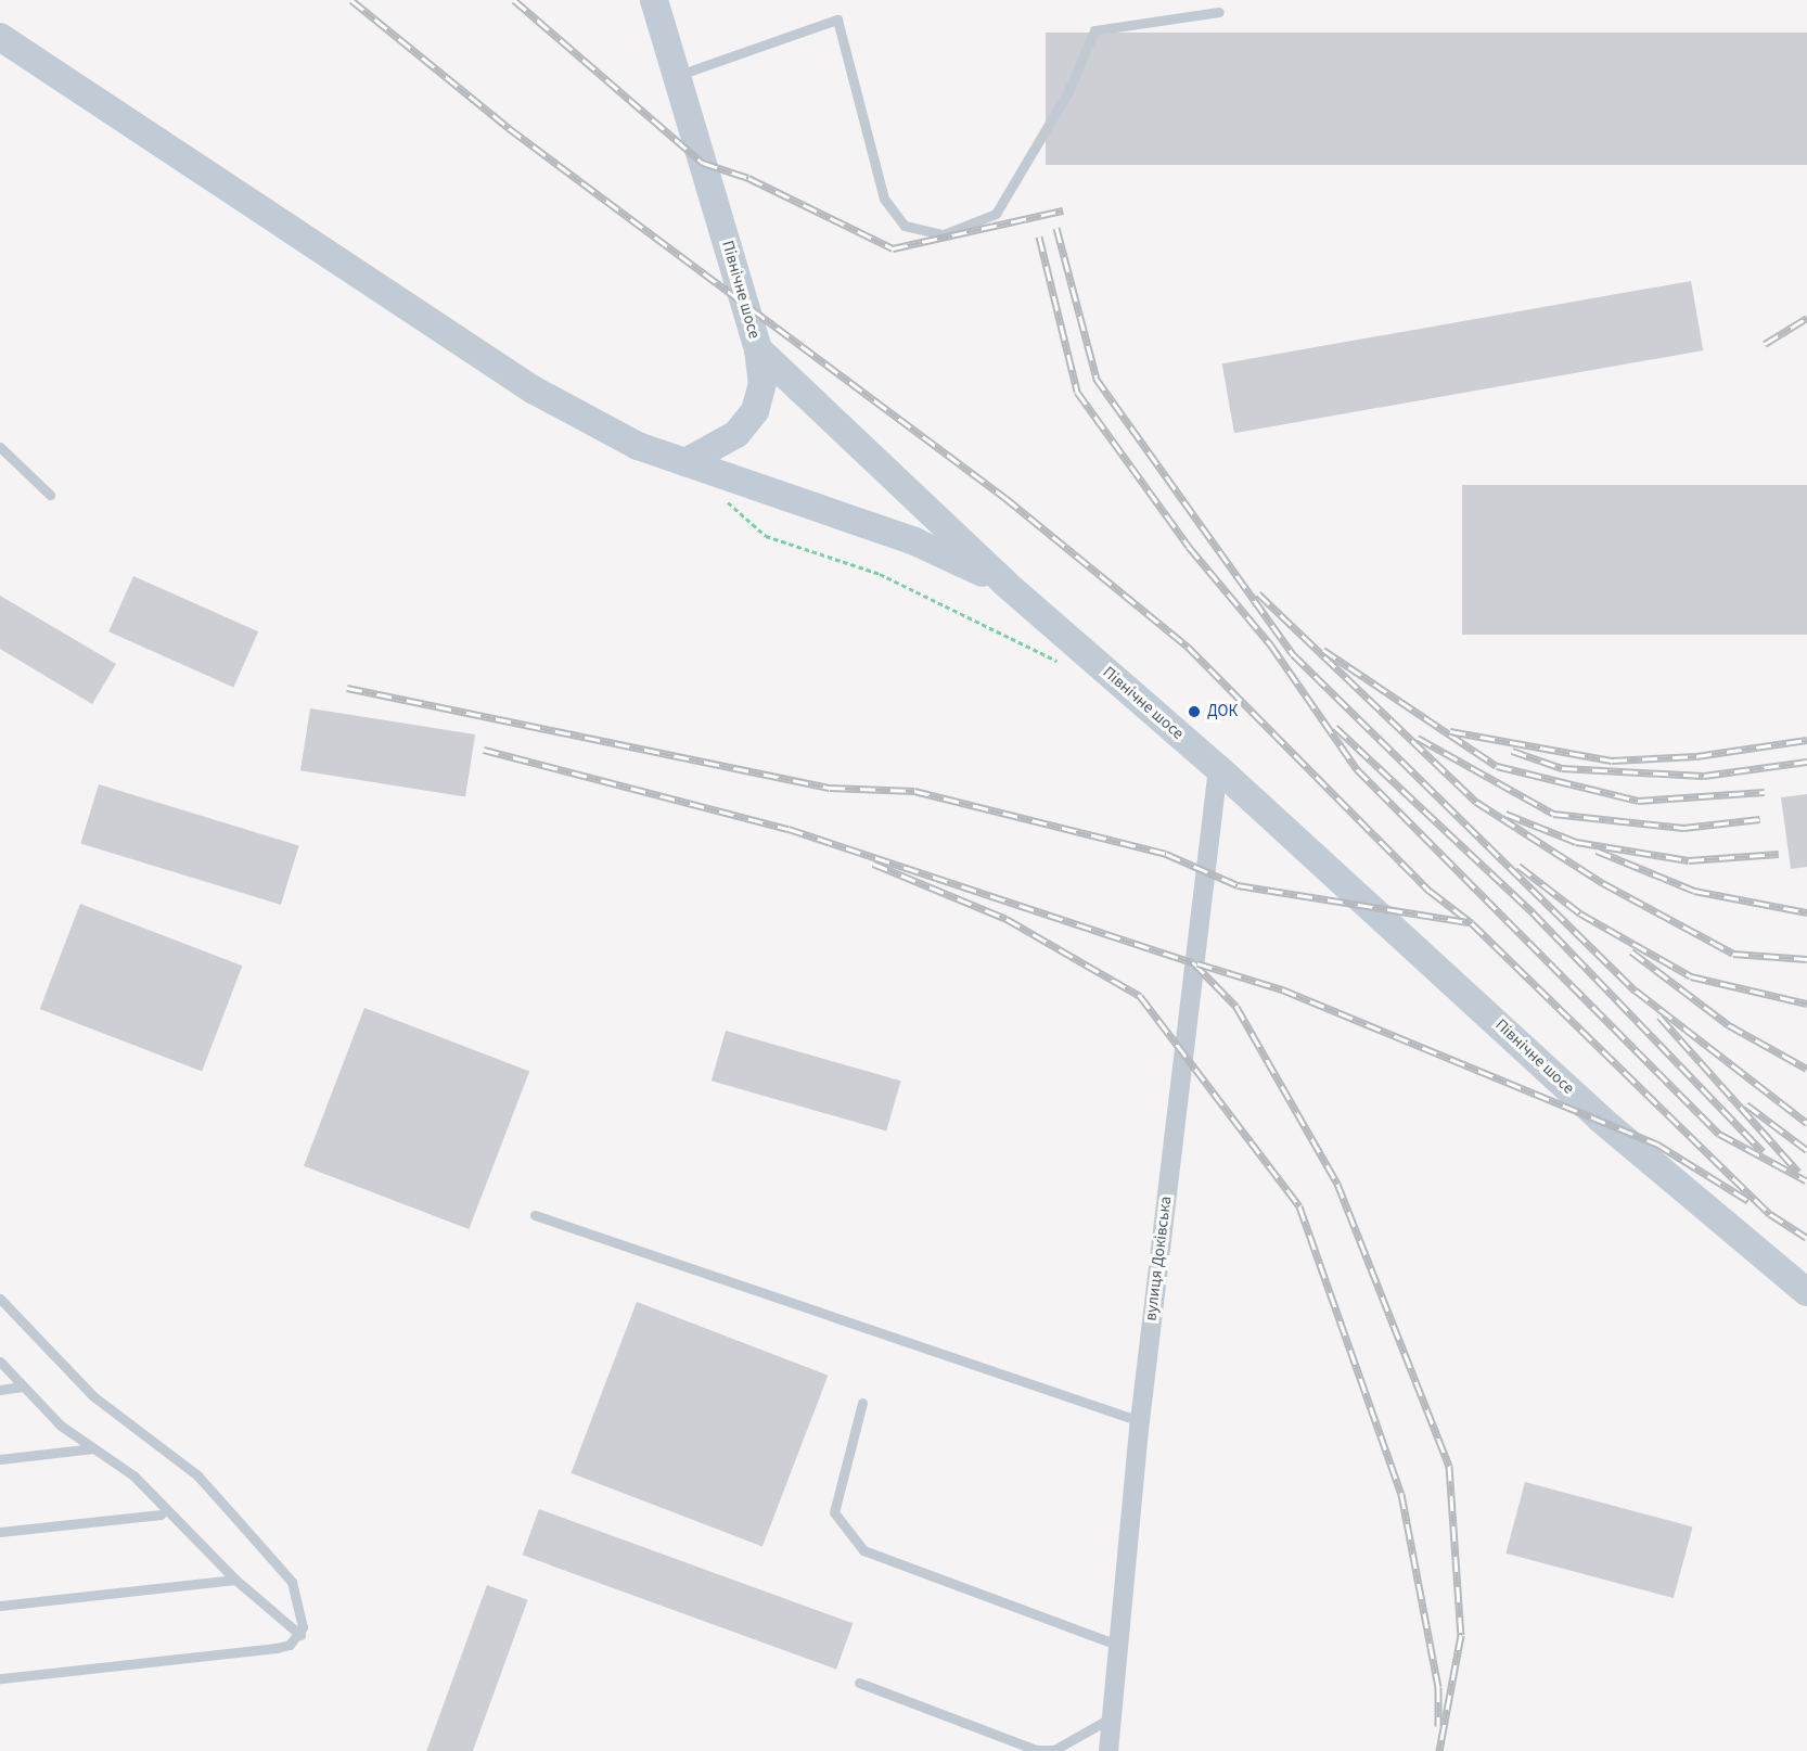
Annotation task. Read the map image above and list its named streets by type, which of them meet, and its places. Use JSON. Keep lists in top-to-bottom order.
{
  "streets": {
    "main road": ["Північне шосе"],
    "street": ["вулиця Доківська"]
  },
  "crossings": [
    ["Північне шосе", "вулиця Доківська"]
  ],
  "places": ["ДОК"]
}
